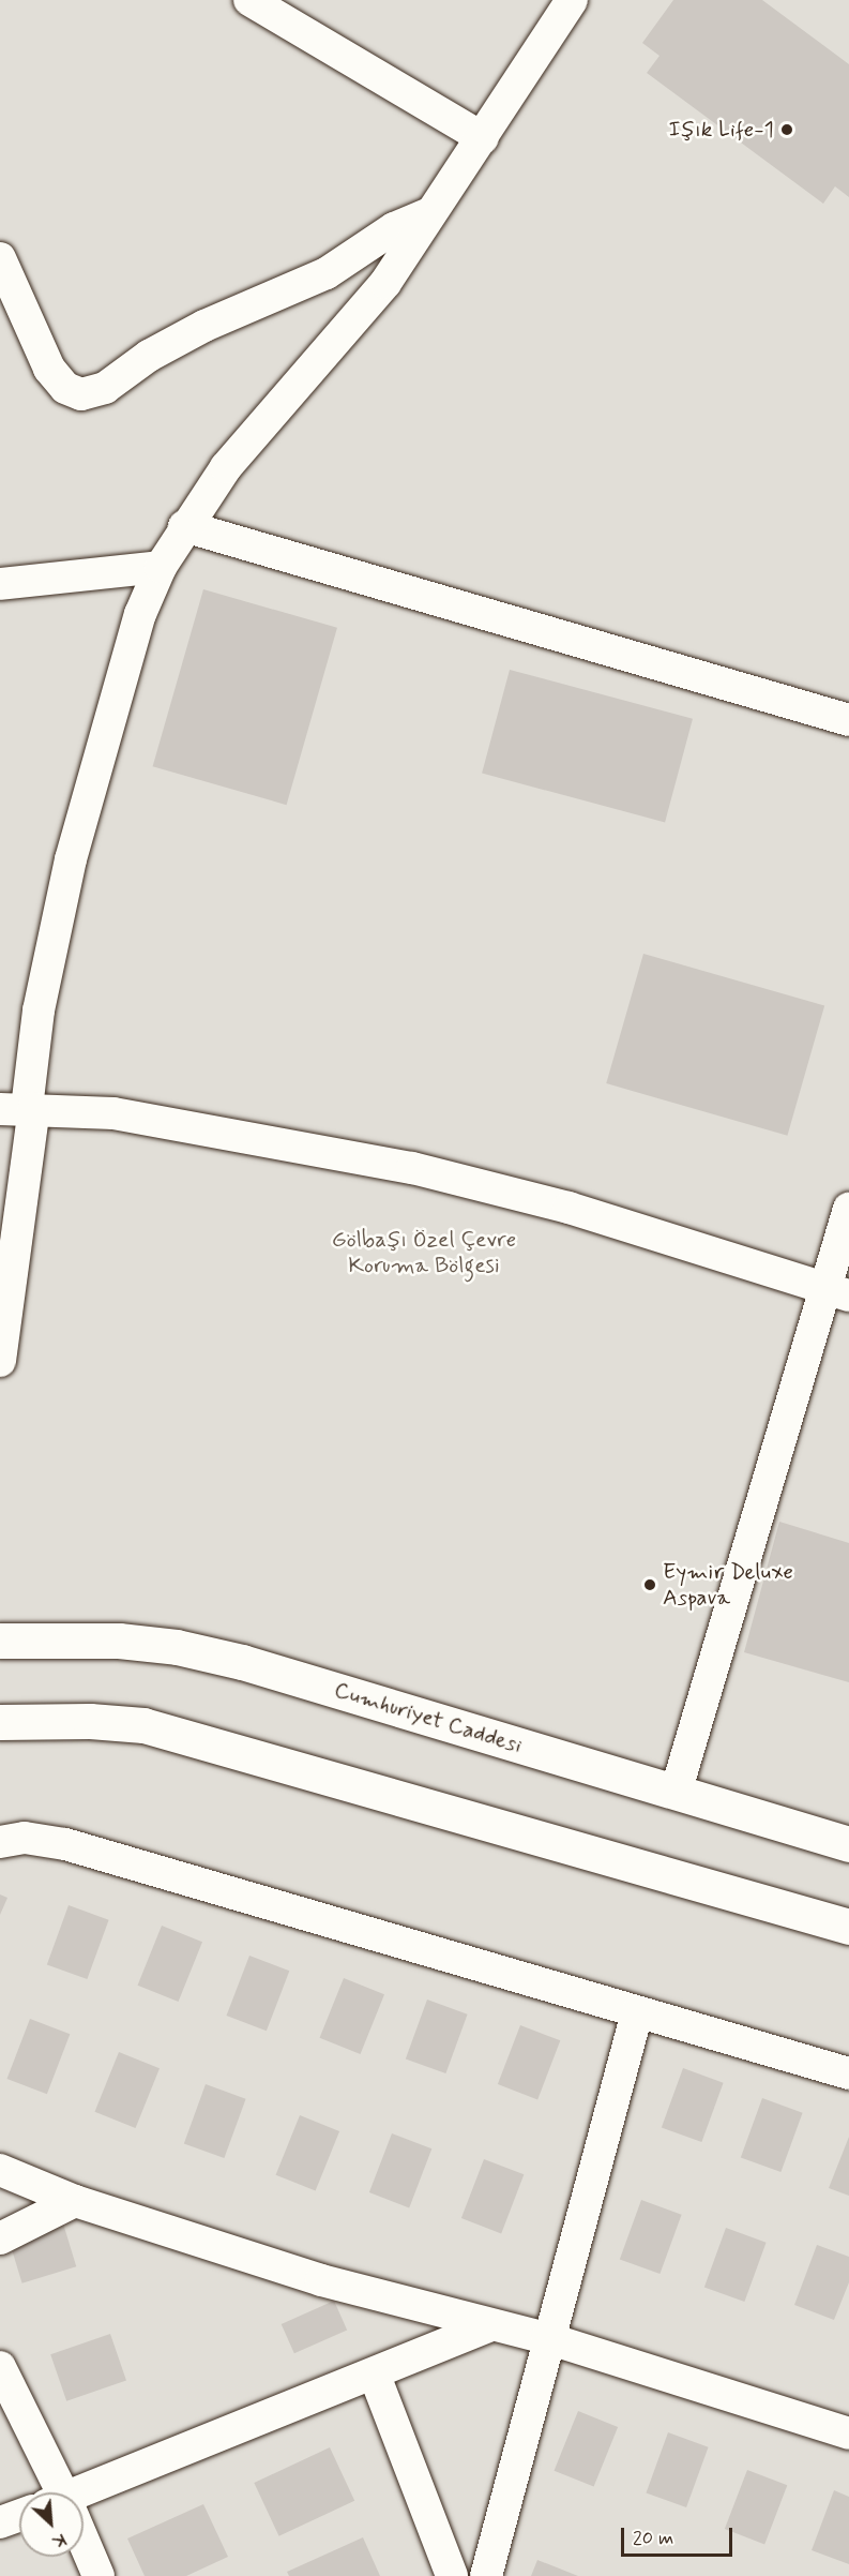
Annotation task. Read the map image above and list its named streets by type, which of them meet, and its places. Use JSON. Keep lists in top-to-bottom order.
{
  "streets": {
    "main road": ["Cumhuriyet Caddesi"]
  },
  "parks": ["Gölbaşı Özel Çevre Koruma Bölgesi"],
  "places": ["Işık Life-1", "Eymir Deluxe Aspava"],
  "scale_bar": "20 m",
  "north": "bottom right"
}
